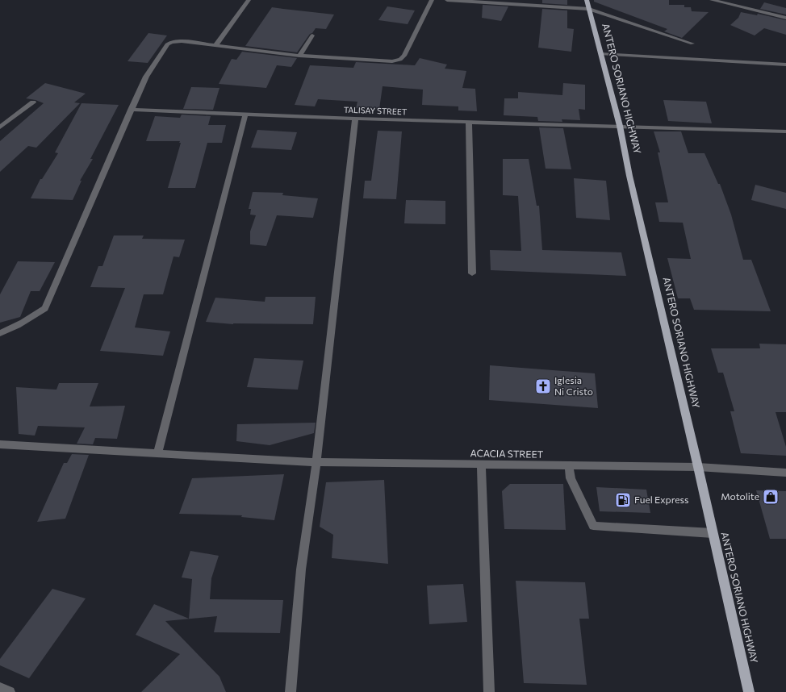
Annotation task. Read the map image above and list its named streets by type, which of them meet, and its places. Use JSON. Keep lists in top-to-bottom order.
{
  "streets": {
    "main road": ["ANTERO SORIANO HIGHWAY"],
    "street": ["TALISAY STREET", "ACACIA STREET"]
  },
  "crossings": [
    ["ANTERO SORIANO HIGHWAY", "TALISAY STREET"],
    ["ANTERO SORIANO HIGHWAY", "ACACIA STREET"]
  ],
  "places": {
    "church": ["Iglesia Ni Cristo"],
    "shop": ["Motolite"],
    "fuel station": ["Fuel Express"]
  }
}
